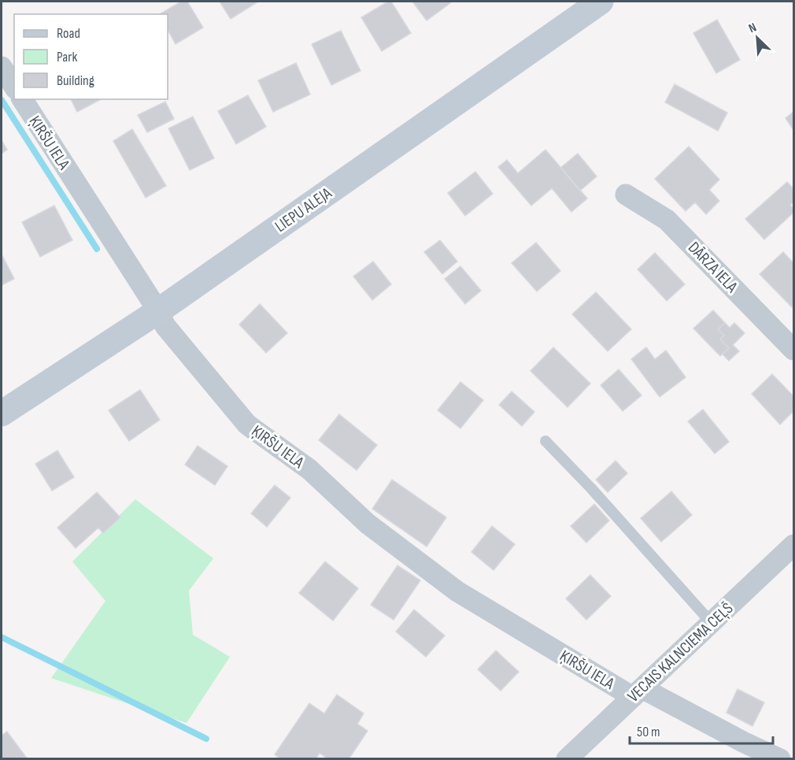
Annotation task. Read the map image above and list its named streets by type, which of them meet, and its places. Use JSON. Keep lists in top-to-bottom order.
{
  "streets": {
    "street": [
      "ĶIRŠU IELA",
      "LIEPU ALEJA",
      "DĀRZA IELA",
      "VECAIS KALNCIEMA CEĻŠ"
    ]
  },
  "crossings": [
    ["ĶIRŠU IELA", "LIEPU ALEJA"],
    ["ĶIRŠU IELA", "VECAIS KALNCIEMA CEĻŠ"]
  ],
  "legend": ["Road", "Park", "Building"],
  "scale_bar": "50 m",
  "north": "top left"
}
